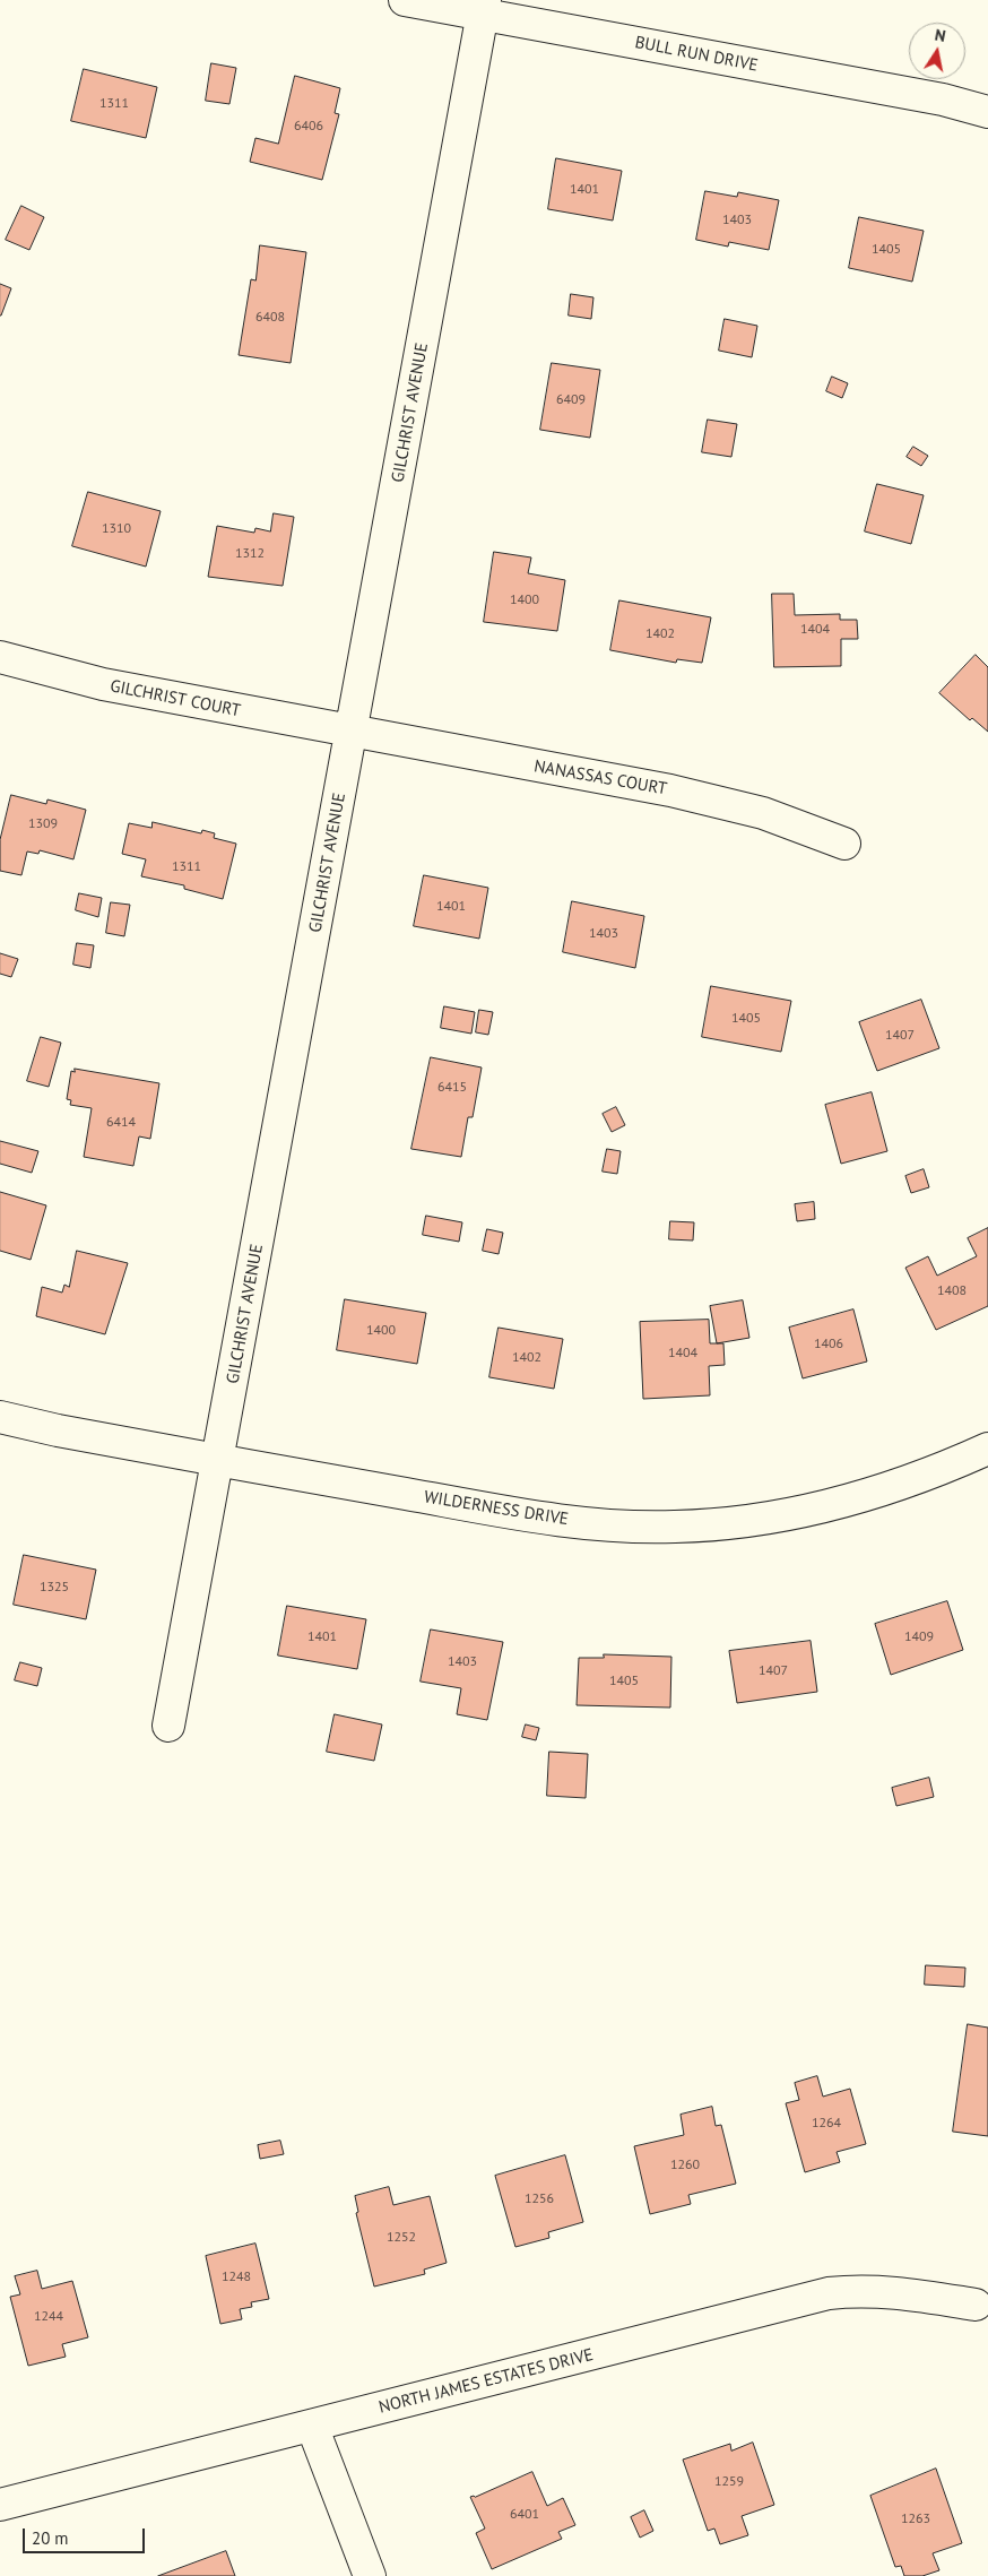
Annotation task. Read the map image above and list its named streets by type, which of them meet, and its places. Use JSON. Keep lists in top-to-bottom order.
{
  "streets": {
    "street": [
      "BULL RUN DRIVE",
      "GILCHRIST AVENUE",
      "GILCHRIST COURT",
      "NANASSAS COURT",
      "WILDERNESS DRIVE",
      "NORTH JAMES ESTATES DRIVE"
    ]
  },
  "crossings": [
    ["BULL RUN DRIVE", "GILCHRIST AVENUE"],
    ["GILCHRIST AVENUE", "GILCHRIST COURT"],
    ["GILCHRIST AVENUE", "NANASSAS COURT"],
    ["GILCHRIST AVENUE", "WILDERNESS DRIVE"],
    ["GILCHRIST COURT", "NANASSAS COURT"]
  ],
  "house_numbers": [
    "1311",
    "6406",
    "1401",
    "1403",
    "1405",
    "6408",
    "6409",
    "1310",
    "1312",
    "1400",
    "1404",
    "1402",
    "1309",
    "1311",
    "1401",
    "1403",
    "1405",
    "1407",
    "6415",
    "6414",
    "1408",
    "1400",
    "1406",
    "1404",
    "1402",
    "1325",
    "1401",
    "1409",
    "1403",
    "1407",
    "1405",
    "1264",
    "1260",
    "1256",
    "1252",
    "1248",
    "1244",
    "1259",
    "6401",
    "1263"
  ],
  "scale_bar": "20 m",
  "north": "top"
}
